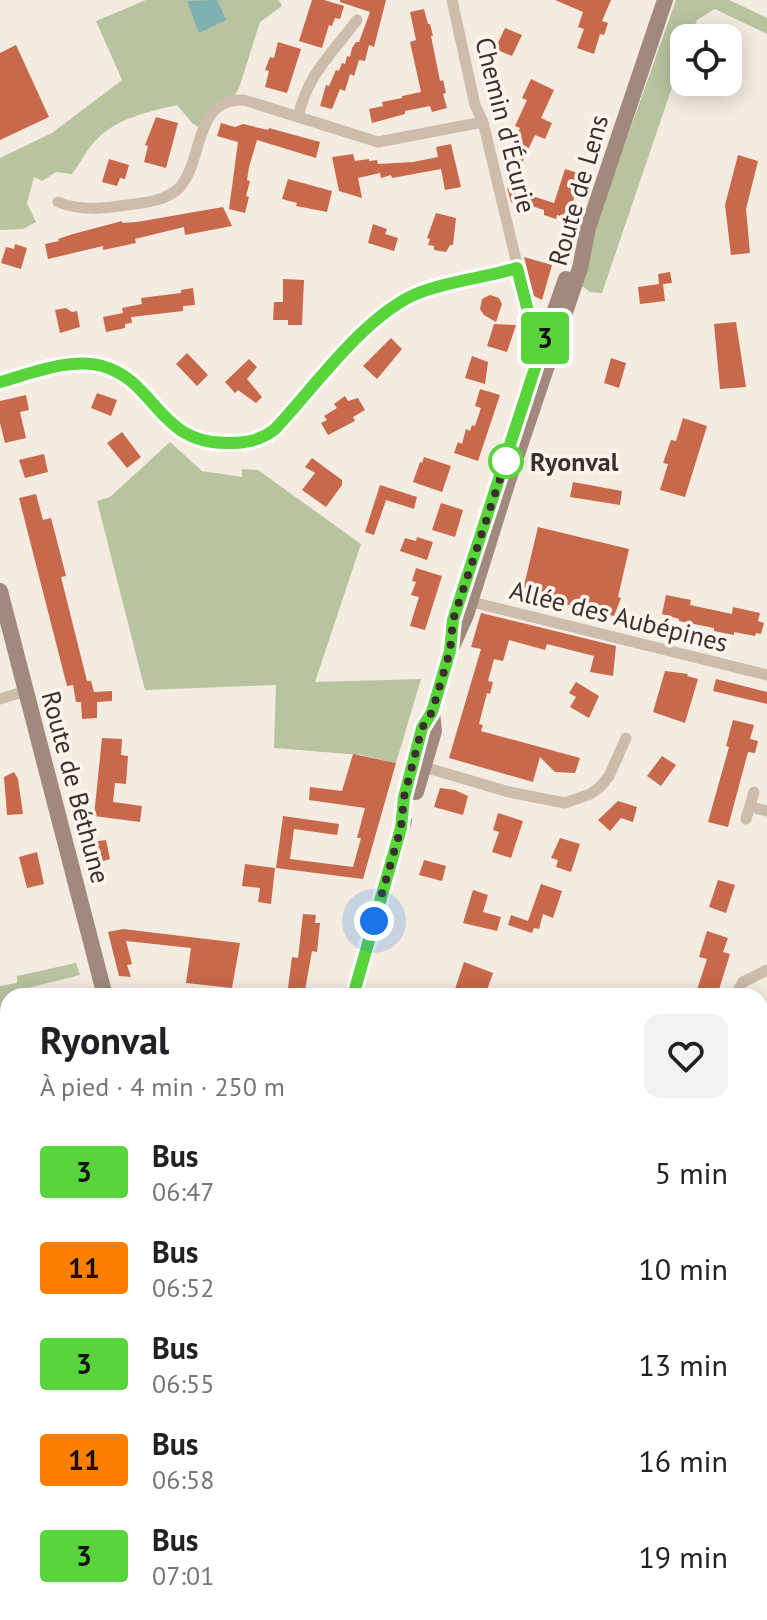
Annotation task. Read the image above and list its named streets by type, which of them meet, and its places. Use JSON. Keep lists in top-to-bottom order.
{
  "streets": {
    "main road": ["Route de Lens", "Route de Béthune"],
    "street": ["Chemin d'Écurie", "Allée des Aubépines"]
  },
  "crossings": [
    ["Chemin d'Écurie", "Route de Lens"],
    ["Route de Lens", "Allée des Aubépines"]
  ],
  "places": ["Ryonval"],
  "lines": ["bus line 3"],
  "page": {
    "on_map": "3",
    "heading": ["Ryonval", "À pied · 4 min · 250 m"],
    "list": [
      {
        "mark": "3",
        "name": "Bus",
        "note": "06:47",
        "value": "5 min"
      },
      {
        "mark": "11",
        "name": "Bus",
        "note": "06:52",
        "value": "10 min"
      },
      {
        "mark": "3",
        "name": "Bus",
        "note": "06:55",
        "value": "13 min"
      },
      {
        "mark": "11",
        "name": "Bus",
        "note": "06:58",
        "value": "16 min"
      },
      {
        "mark": "3",
        "name": "Bus",
        "note": "07:01",
        "value": "19 min"
      }
    ]
  }
}
